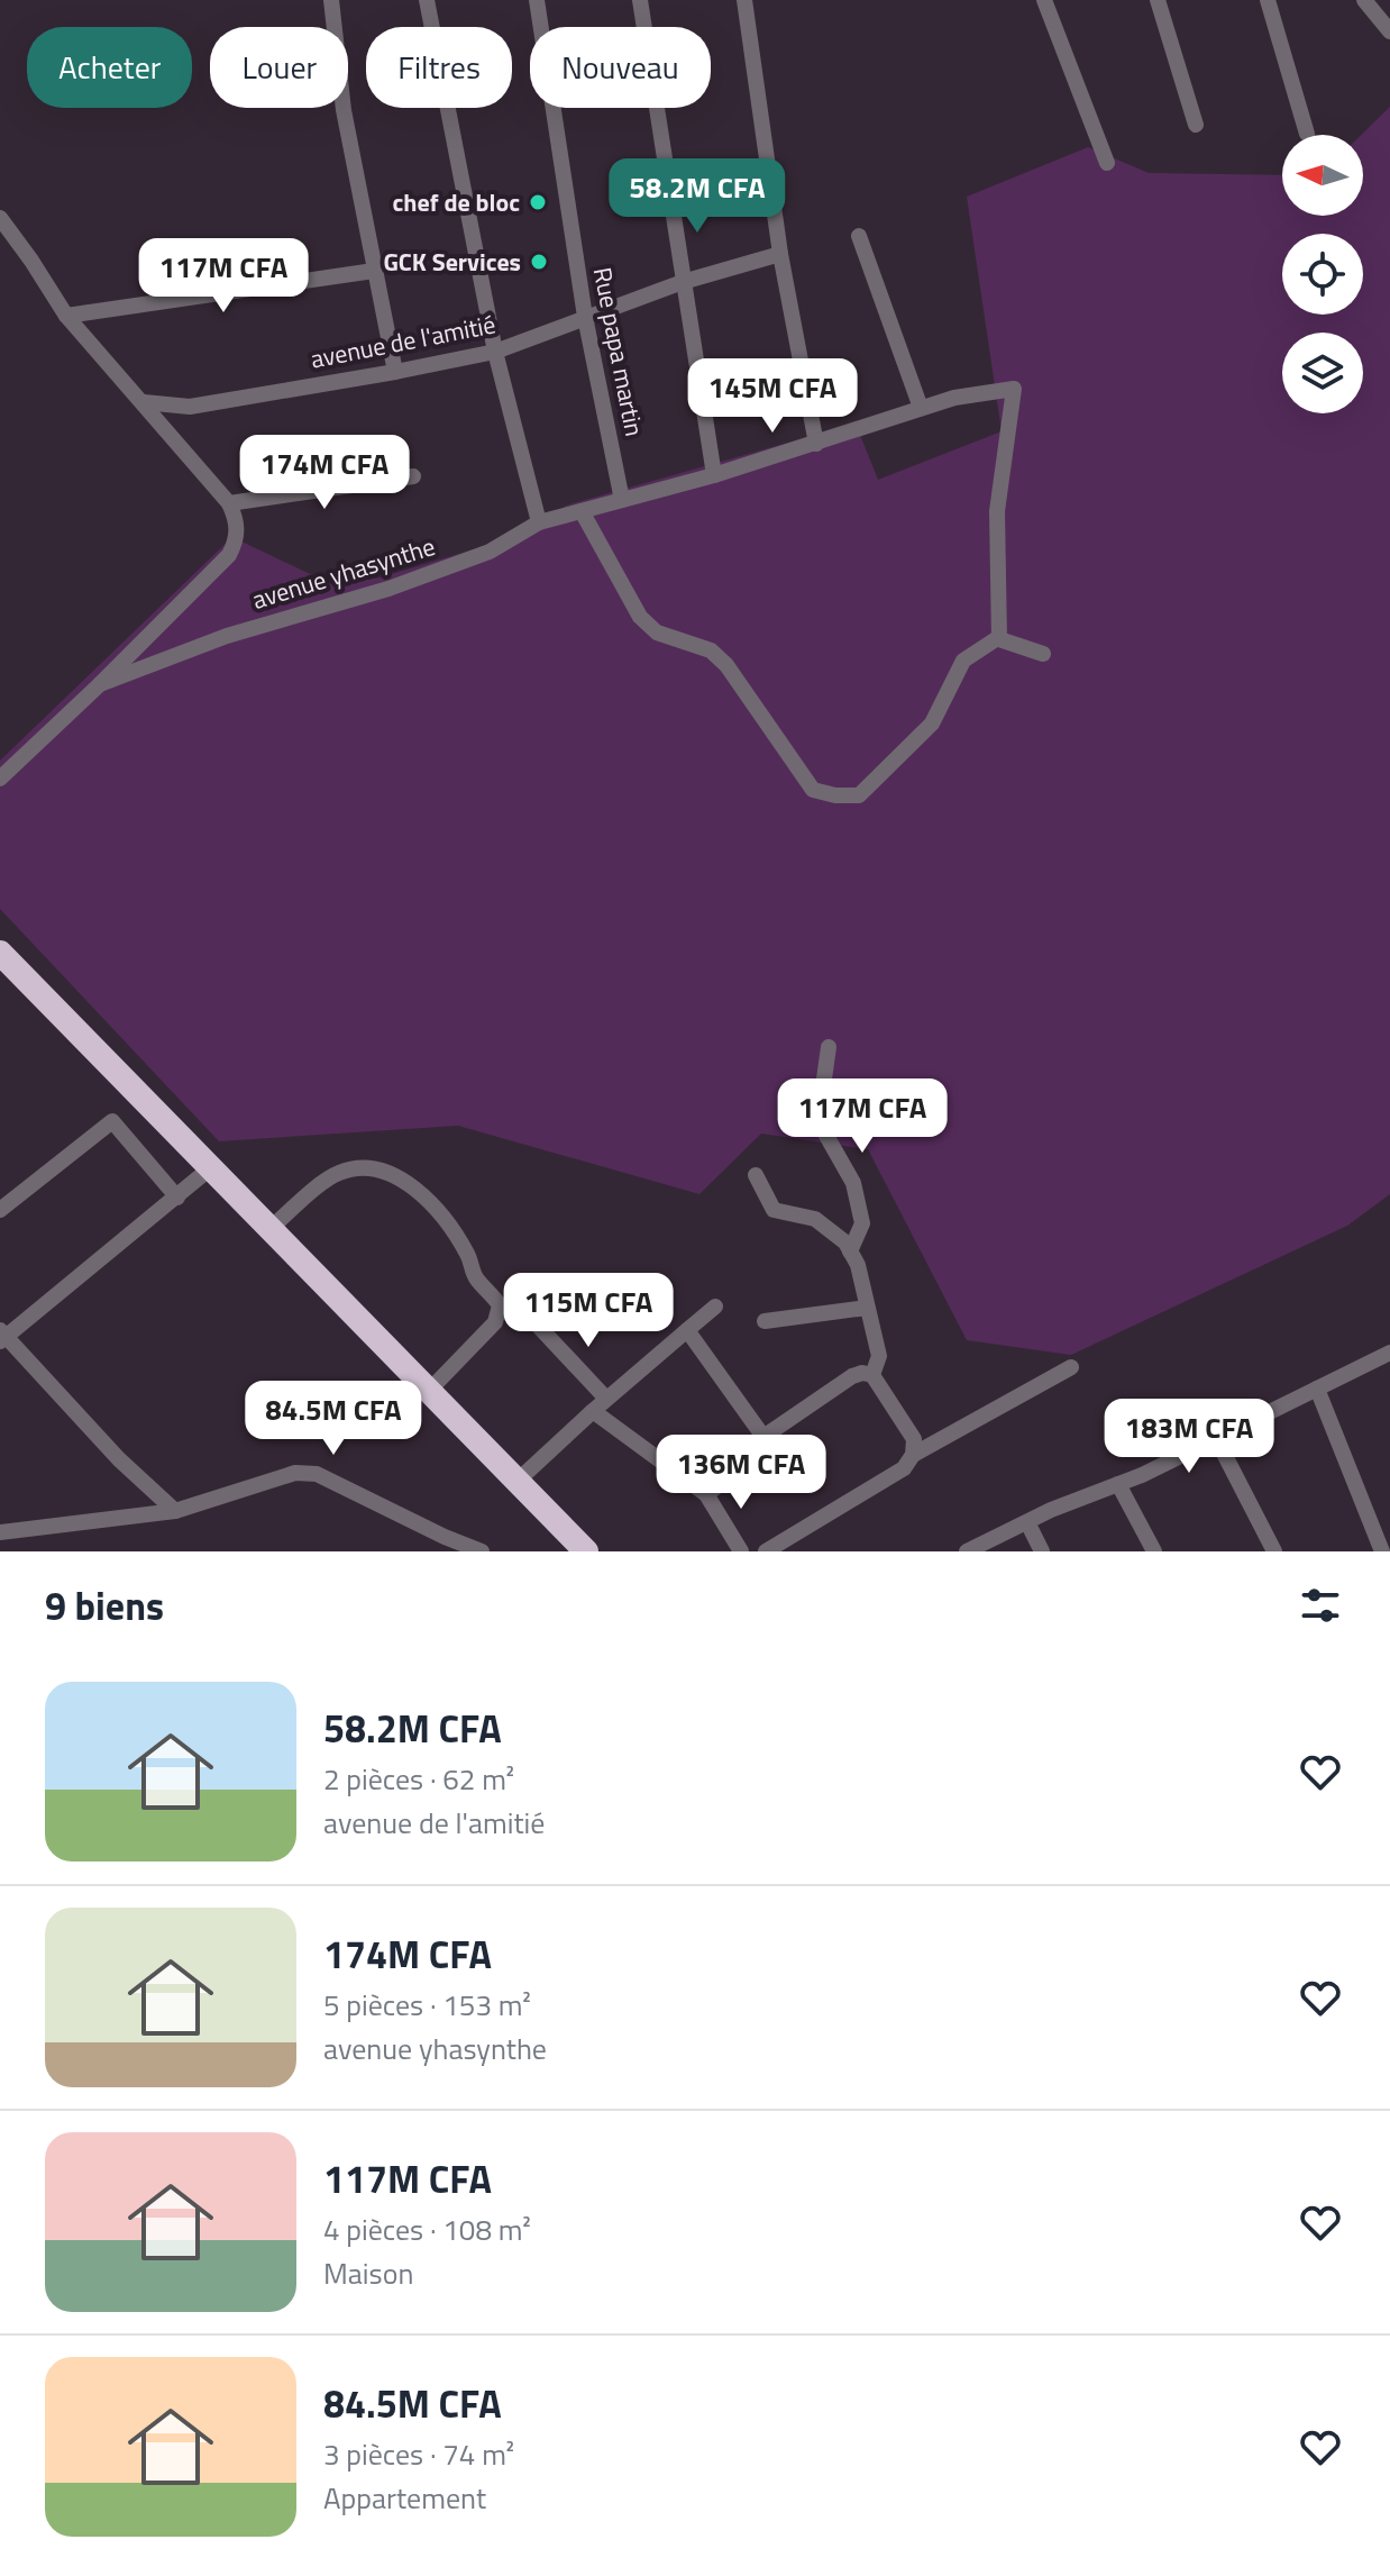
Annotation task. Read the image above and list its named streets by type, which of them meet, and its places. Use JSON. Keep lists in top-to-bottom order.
{
  "streets": {
    "street": ["avenue de l'amitié", "Rue papa martin", "avenue yhasynthe"]
  },
  "crossings": [
    ["avenue de l'amitié", "Rue papa martin"],
    ["Rue papa martin", "avenue yhasynthe"]
  ],
  "places": ["chef de bloc", "GCK Services"],
  "north": "left",
  "page": {
    "chip": [
      "Acheter",
      "Louer",
      "Filtres",
      "Nouveau"
    ],
    "price": [
      "58.2M CFA",
      "117M CFA",
      "145M CFA",
      "174M CFA",
      "117M CFA",
      "115M CFA",
      "84.5M CFA",
      "183M CFA",
      "136M CFA"
    ],
    "heading": "9 biens",
    "list": [
      {
        "name": "58.2M CFA",
        "note": "2 pièces · 62 m² · avenue de l'amitié"
      },
      {
        "name": "174M CFA",
        "note": "5 pièces · 153 m² · avenue yhasynthe"
      },
      {
        "name": "117M CFA",
        "note": "4 pièces · 108 m² · Maison"
      },
      {
        "name": "84.5M CFA",
        "note": "3 pièces · 74 m² · Appartement"
      }
    ]
  }
}
